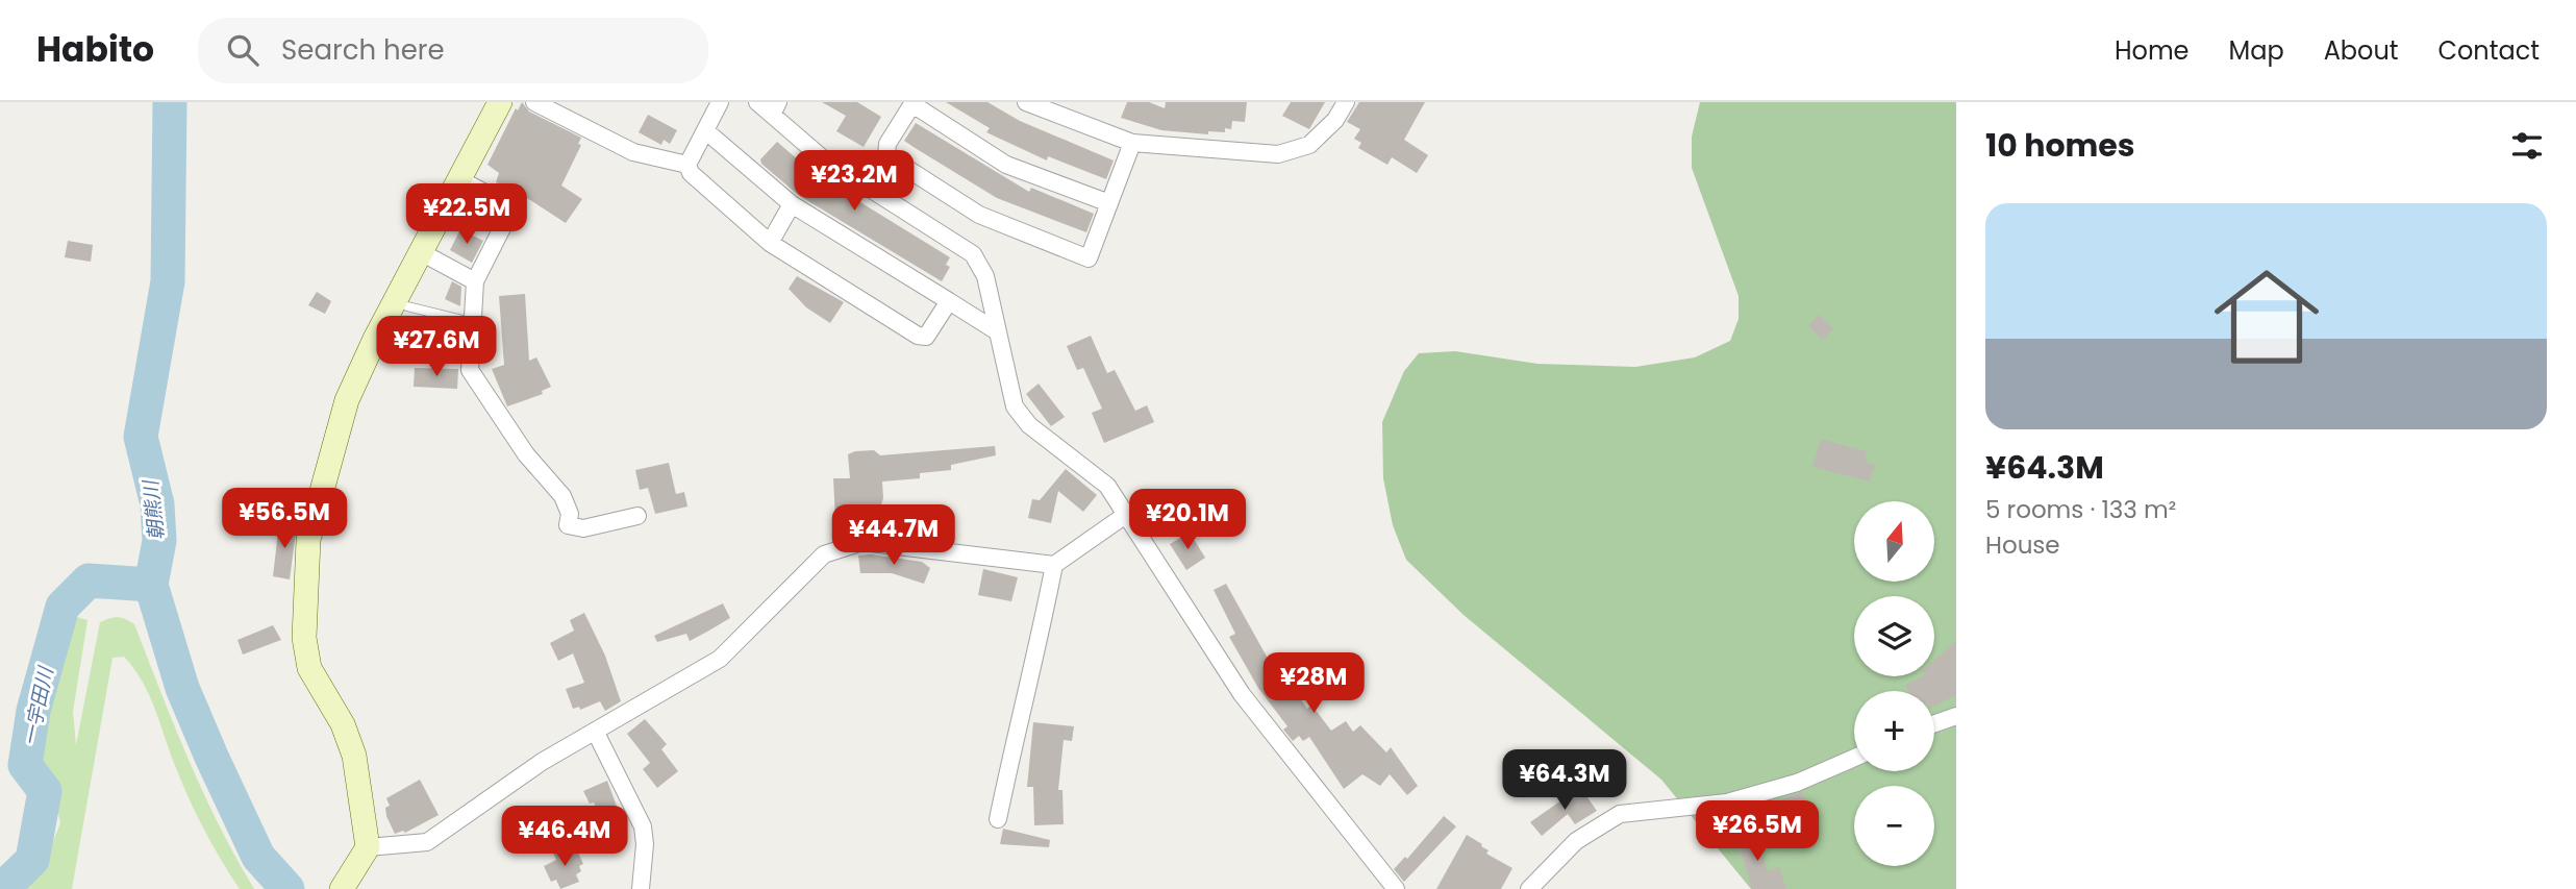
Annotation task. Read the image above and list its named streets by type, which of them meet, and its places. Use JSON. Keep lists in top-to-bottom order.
{
  "water": ["朝熊川", "一宇田川"],
  "north": "top",
  "page": {
    "header": "Habito",
    "search": "Search here",
    "nav": [
      "Home",
      "Map",
      "About",
      "Contact"
    ],
    "heading": "10 homes",
    "price": [
      "¥23.2M",
      "¥22.5M",
      "¥27.6M",
      "¥56.5M",
      "¥20.1M",
      "¥44.7M",
      "¥28M",
      "¥64.3M",
      "¥26.5M",
      "¥46.4M"
    ],
    "list": [
      {
        "name": "¥64.3M",
        "note": "5 rooms · 133 m² · House"
      }
    ],
    "map_buttons": ["+", "−"]
  }
}
